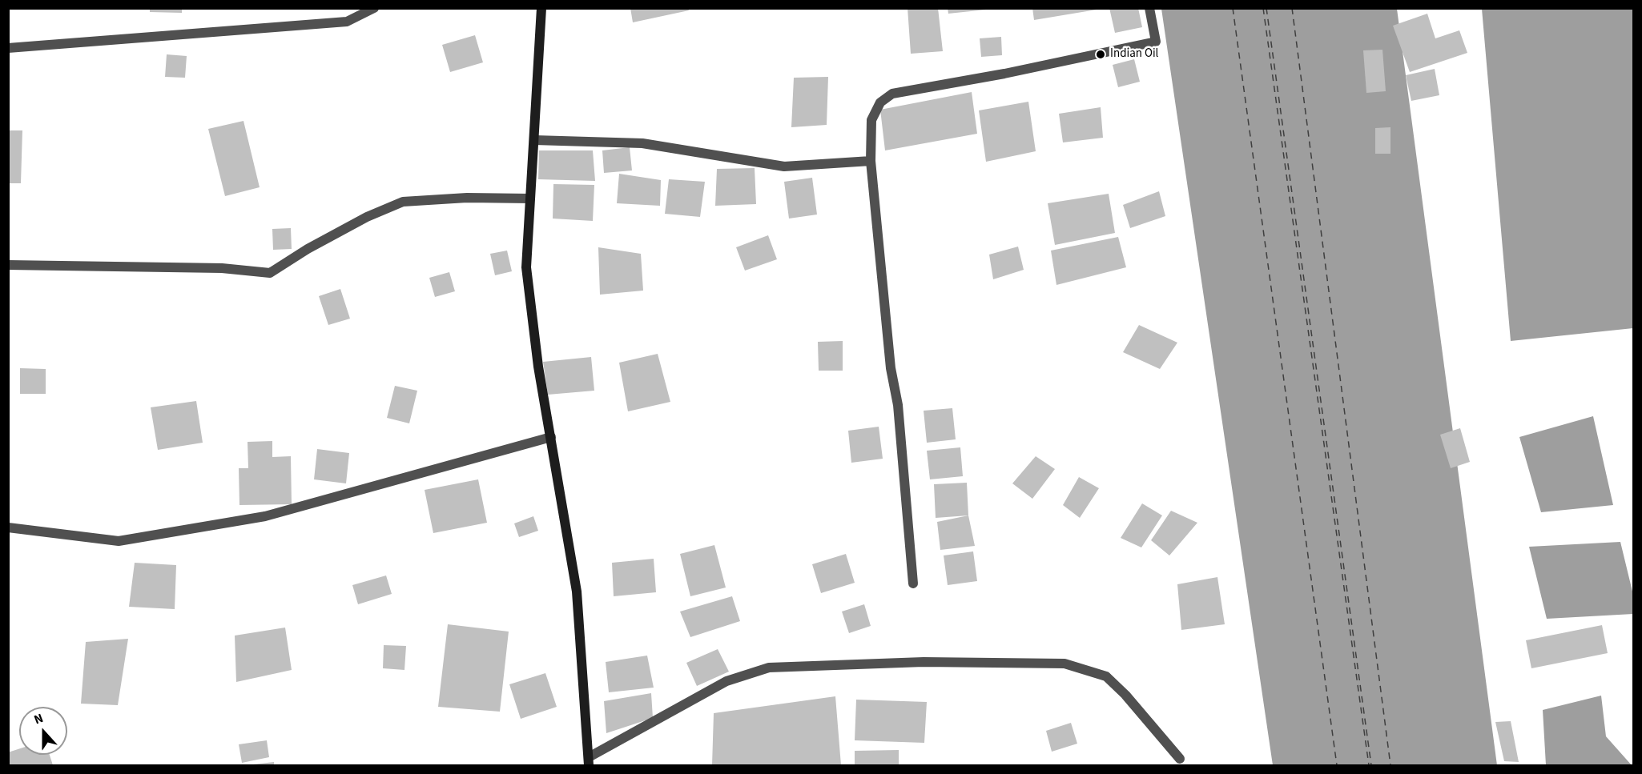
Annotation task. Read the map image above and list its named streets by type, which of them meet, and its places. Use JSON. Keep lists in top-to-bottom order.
{
  "places": ["Indian Oil"],
  "north": "top"
}
